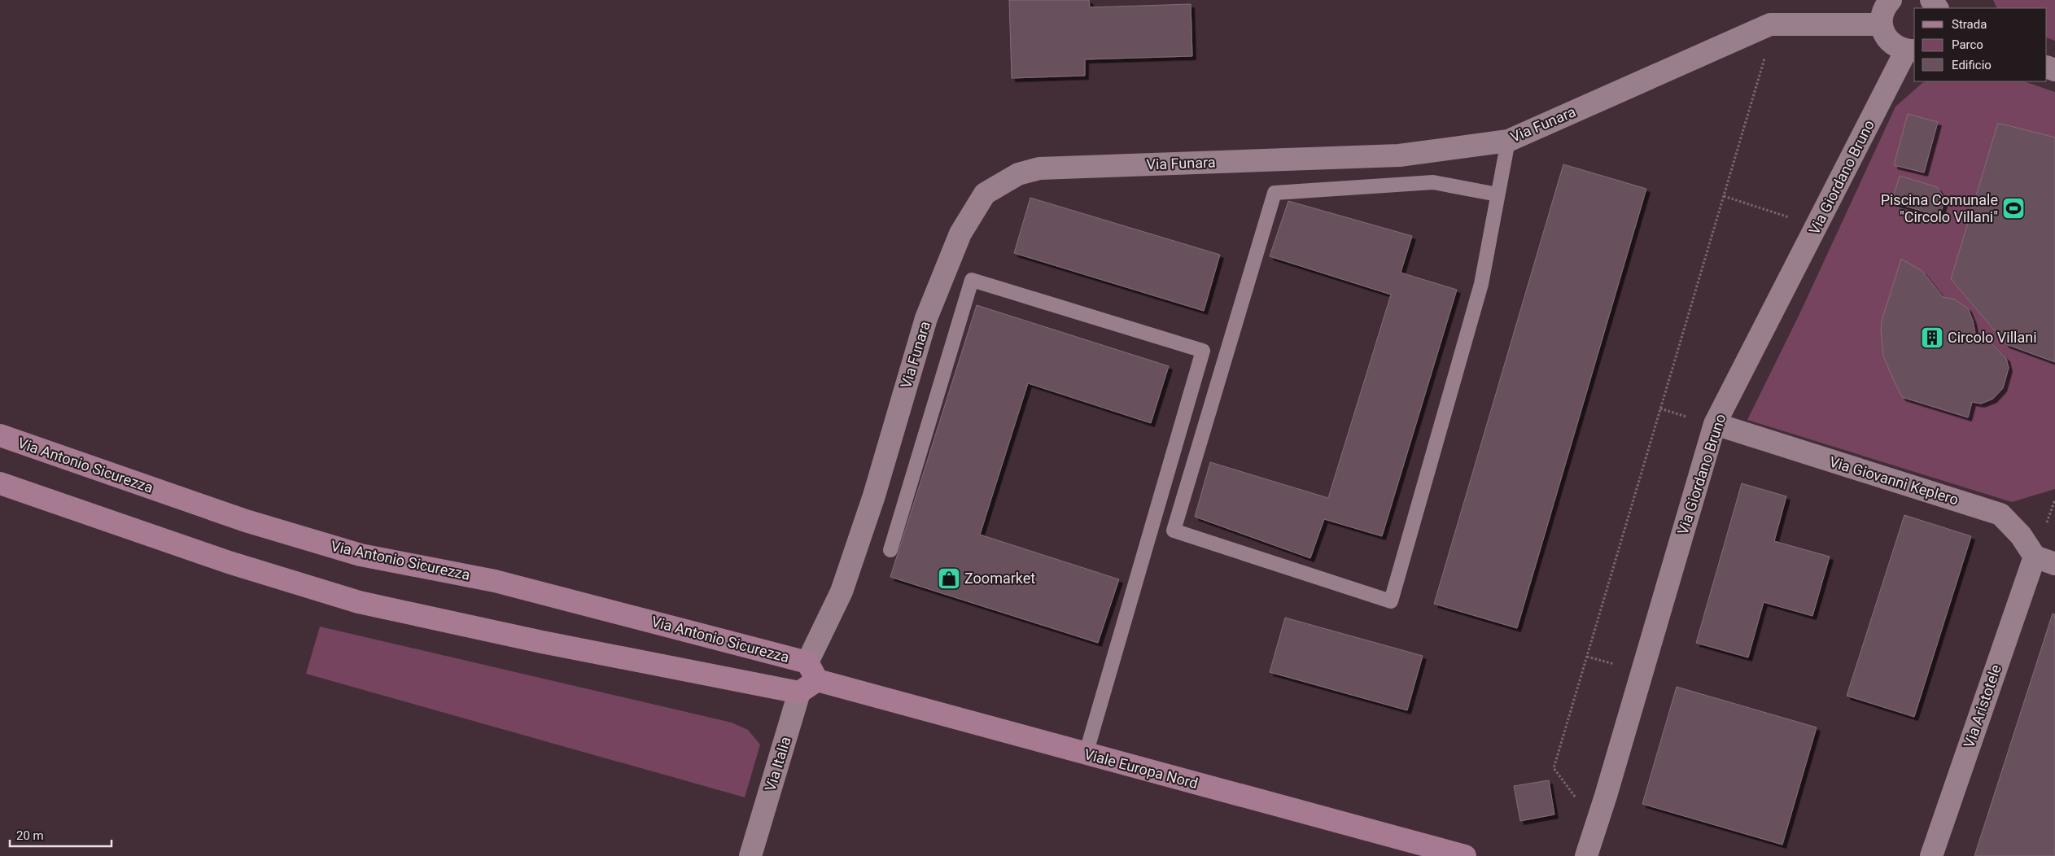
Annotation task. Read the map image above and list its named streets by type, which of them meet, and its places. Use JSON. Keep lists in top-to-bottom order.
{
  "streets": {
    "street": [
      "Via Funara",
      "Via Giordano Bruno",
      "Via Antonio Sicurezza",
      "Via Giovanni Keplero",
      "Via Aristotele",
      "Via Italia",
      "Viale Europa Nord"
    ]
  },
  "crossings": [
    ["Via Funara", "Via Antonio Sicurezza"],
    ["Via Funara", "Via Italia"],
    ["Via Funara", "Viale Europa Nord"],
    ["Via Giordano Bruno", "Via Giovanni Keplero"],
    ["Via Antonio Sicurezza", "Via Italia"],
    ["Via Antonio Sicurezza", "Viale Europa Nord"],
    ["Via Giovanni Keplero", "Via Aristotele"],
    ["Via Italia", "Viale Europa Nord"]
  ],
  "places": {
    "sports": ["Piscina Comunale \"Circolo Villani\""],
    "building": ["Circolo Villani"],
    "shop": ["Zoomarket"]
  },
  "legend": ["Strada", "Parco", "Edificio"],
  "scale_bar": "20 m"
}
